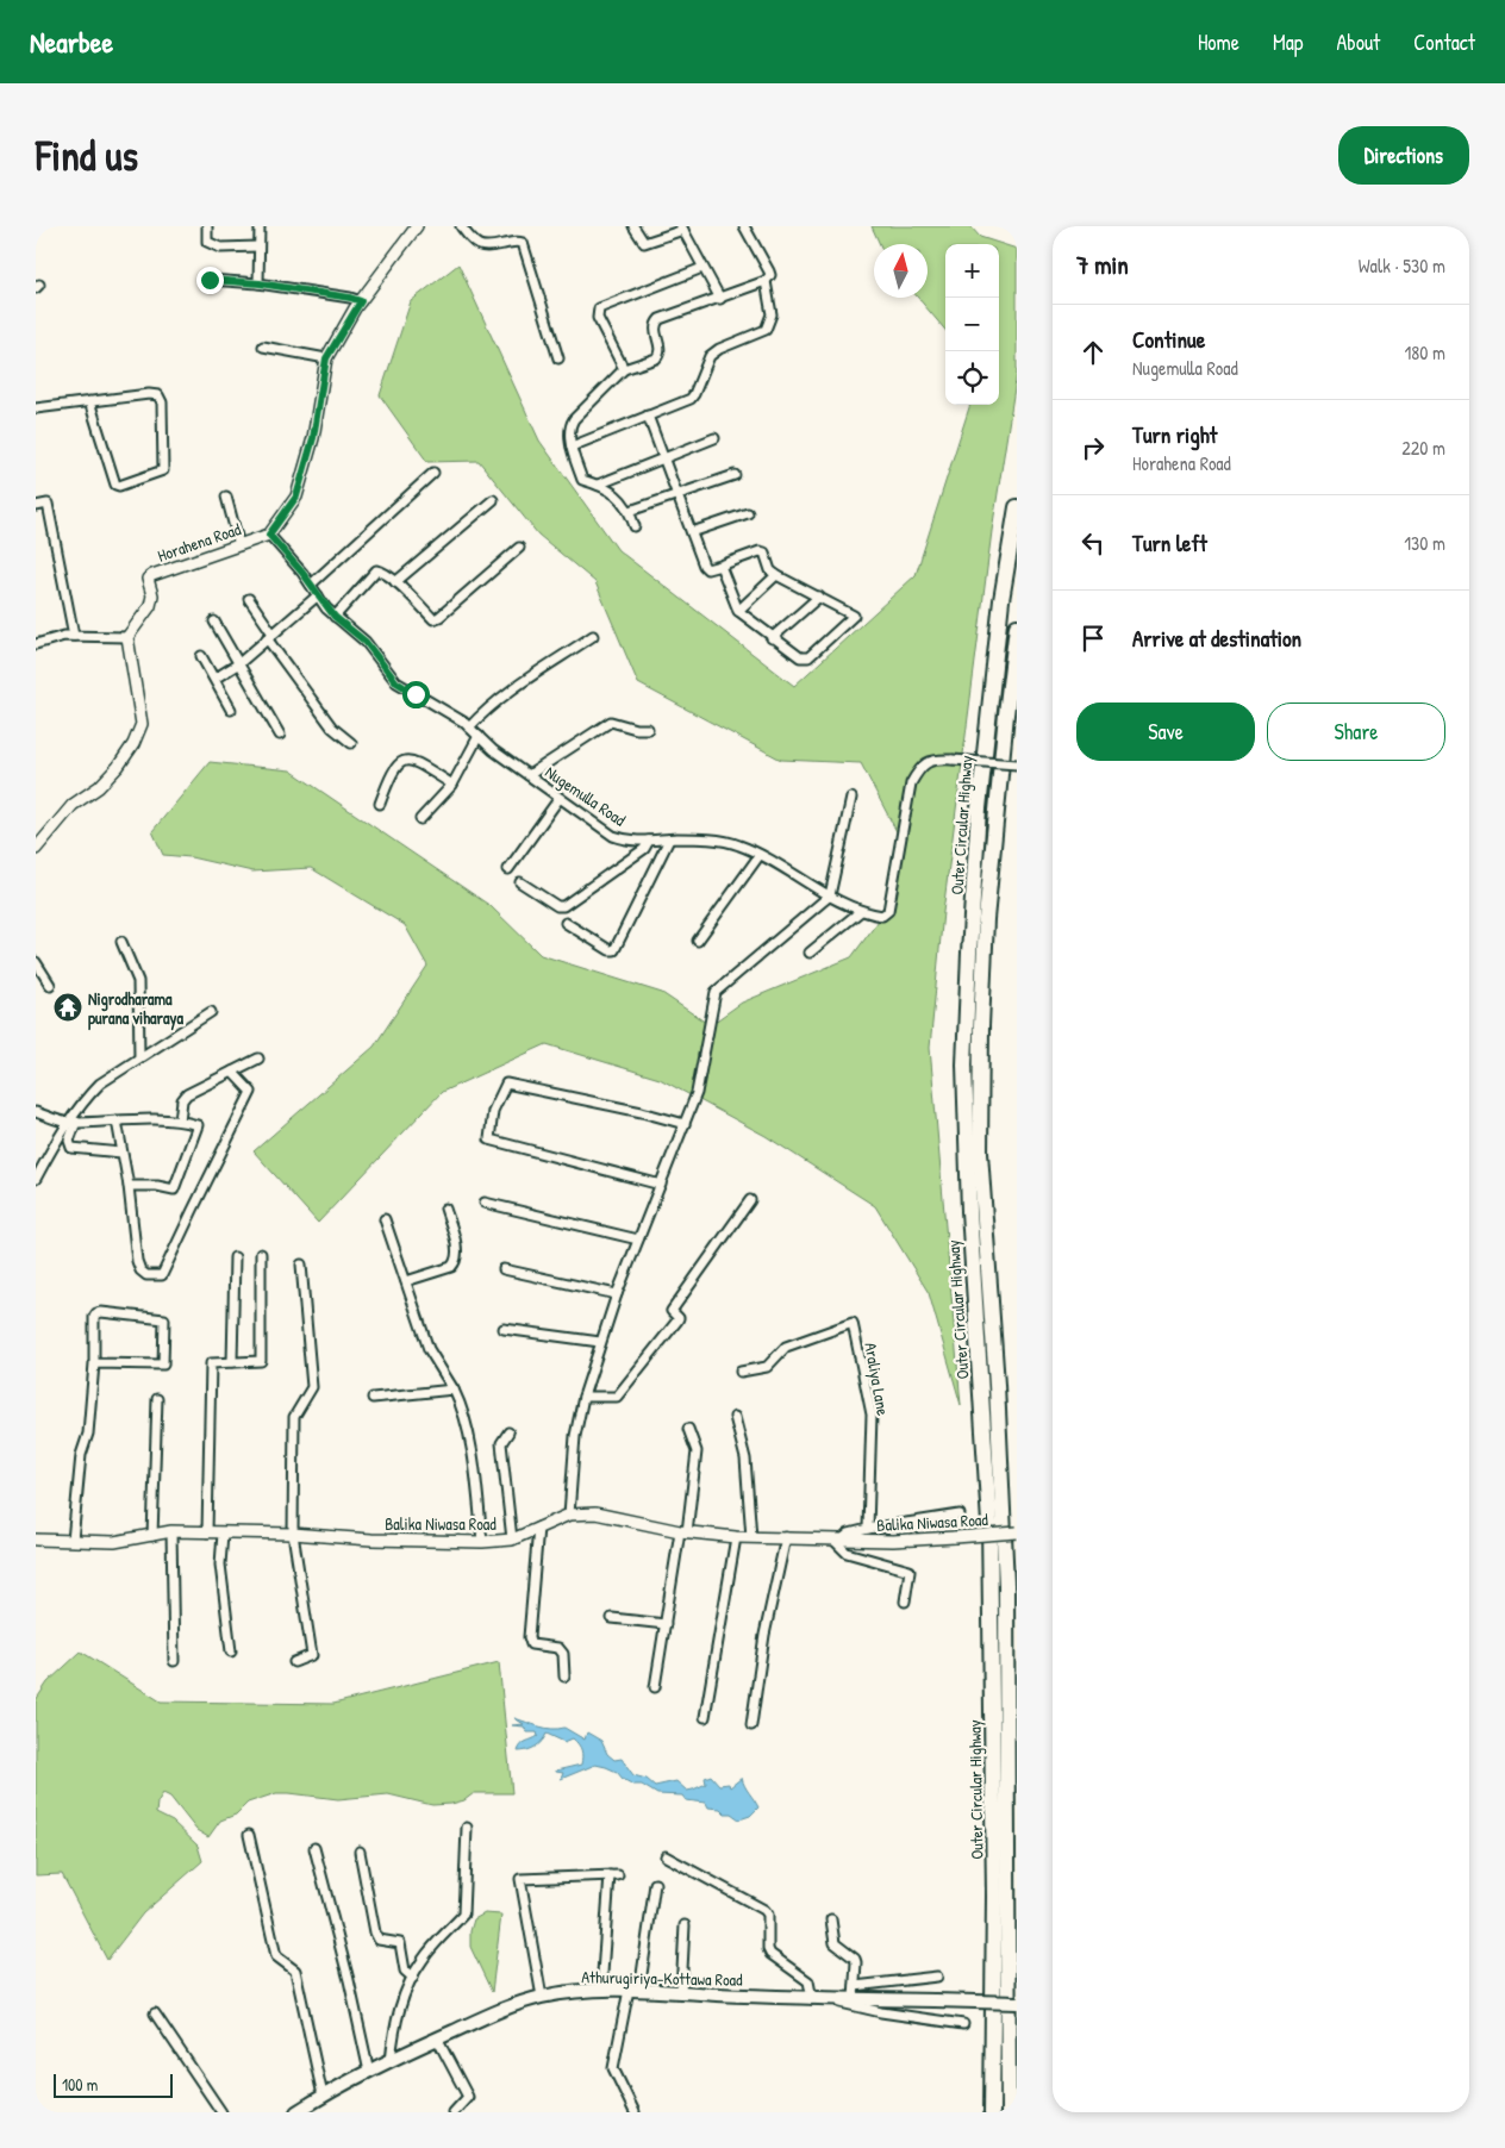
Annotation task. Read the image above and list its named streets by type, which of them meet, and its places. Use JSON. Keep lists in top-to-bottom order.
{
  "streets": {
    "highway": ["Outer Circular Highway"],
    "main road": ["Athurugiriya-Kottawa Road"],
    "street": [
      "Horahena Road",
      "Nugemulla Road",
      "Araliya Lane",
      "Balika Niwasa Road"
    ]
  },
  "crossings": [
    ["Horahena Road", "Nugemulla Road"]
  ],
  "places": {
    "temple": ["Nigrodharama purana viharaya"]
  },
  "scale_bar": "100 m",
  "north": "top",
  "page": {
    "header": "Nearbee",
    "nav": [
      "Home",
      "Map",
      "About",
      "Contact"
    ],
    "buttons": [
      "Directions",
      ["Save", "Share"]
    ],
    "title": "Find us",
    "heading": ["7 min", "Walk · 530 m"],
    "map_buttons": ["+", "−"],
    "list": [
      ["Continue", "Nugemulla Road", "180 m"],
      ["Turn right", "Horahena Road", "220 m"],
      ["Turn left", "130 m"],
      "Arrive at destination"
    ],
    "scale": "100 m"
  }
}
